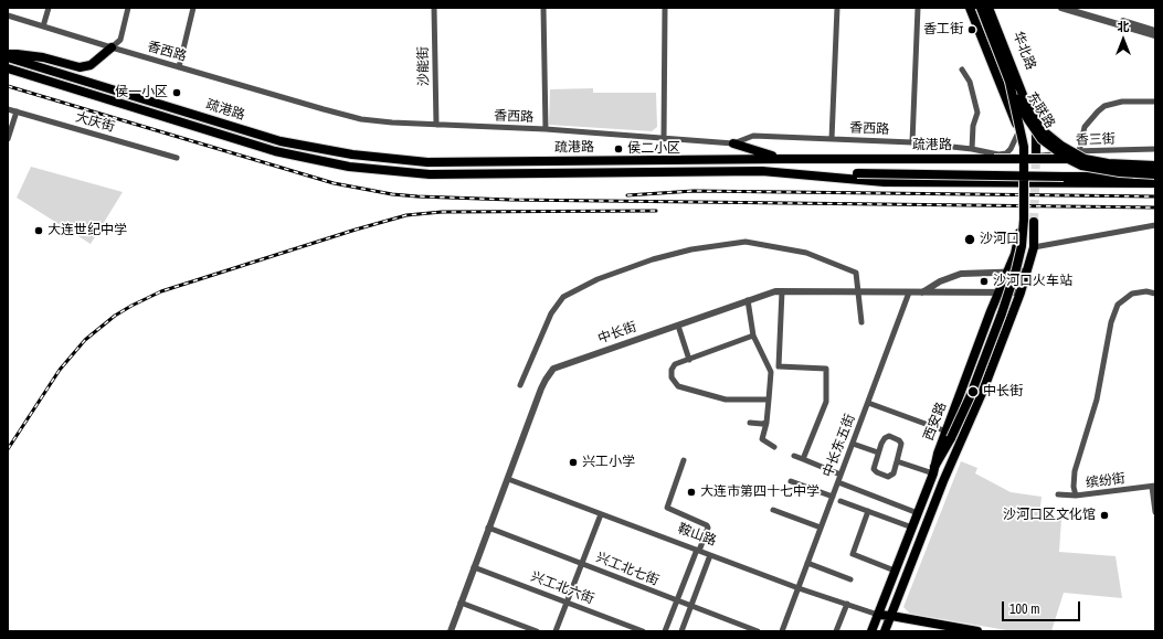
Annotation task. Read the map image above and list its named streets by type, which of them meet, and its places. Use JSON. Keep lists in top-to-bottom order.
{
  "streets": {
    "main road": [
      "华北路",
      "疏港路",
      "东联路",
      "西安路",
      "鞍山路"
    ],
    "street": [
      "香西路",
      "沙能街",
      "大庆街",
      "香三街",
      "中长街",
      "中长东五街",
      "缤纷街",
      "兴工北七街",
      "兴工北六街"
    ]
  },
  "crossings": [
    ["华北路", "香三街"],
    ["香西路", "沙能街"],
    ["中长街", "西安路"],
    ["中长街", "中长东五街"],
    ["中长街", "鞍山路"],
    ["中长街", "兴工北七街"],
    ["中长街", "兴工北六街"],
    ["中长东五街", "鞍山路"]
  ],
  "places": [
    "香工街",
    "侯一小区",
    "侯二小区",
    "大连世纪中学",
    "沙河口",
    "沙河口火车站",
    "中长街",
    "兴工小学",
    "大连市第四十七中学",
    "沙河口区文化馆"
  ],
  "scale_bar": "100 m",
  "north": "top"
}
